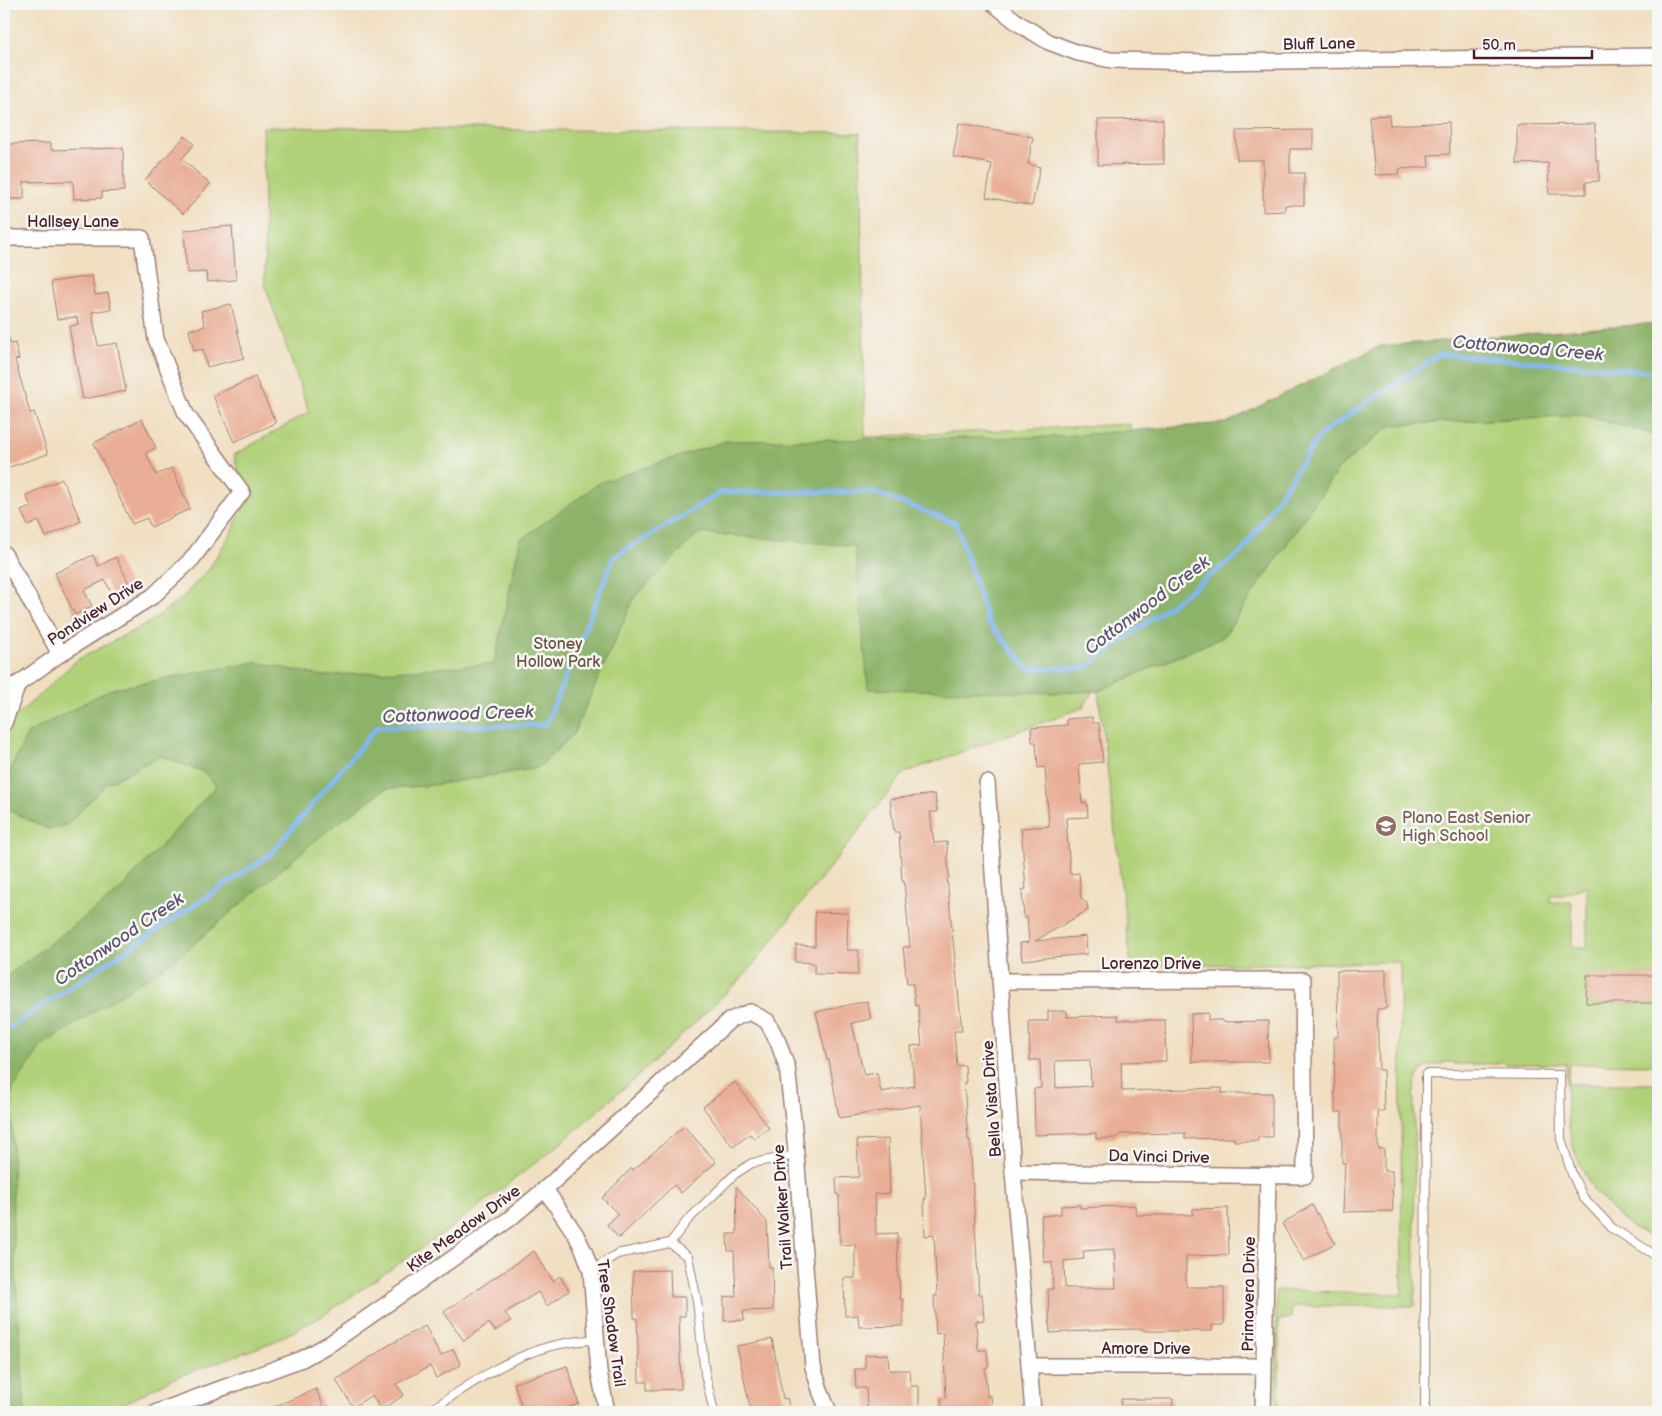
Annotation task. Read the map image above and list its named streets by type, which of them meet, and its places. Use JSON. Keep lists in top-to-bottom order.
{
  "streets": {
    "street": [
      "Bluff Lane",
      "Hallsey Lane",
      "Pondview Drive",
      "Lorenzo Drive",
      "Bella Vista Drive",
      "Da Vinci Drive",
      "Trail Walker Drive",
      "Kite Meadow Drive",
      "Primavera Drive",
      "Tree Shadow Trail",
      "Amore Drive"
    ]
  },
  "crossings": [
    ["Hallsey Lane", "Pondview Drive"],
    ["Lorenzo Drive", "Bella Vista Drive"],
    ["Lorenzo Drive", "Da Vinci Drive"],
    ["Bella Vista Drive", "Da Vinci Drive"],
    ["Bella Vista Drive", "Amore Drive"],
    ["Da Vinci Drive", "Primavera Drive"],
    ["Trail Walker Drive", "Kite Meadow Drive"],
    ["Kite Meadow Drive", "Tree Shadow Trail"],
    ["Primavera Drive", "Amore Drive"]
  ],
  "water": ["Cottonwood Creek"],
  "parks": ["Stoney Hollow Park"],
  "places": {
    "school or university": ["Plano East Senior High School"]
  },
  "scale_bar": "50 m"
}
